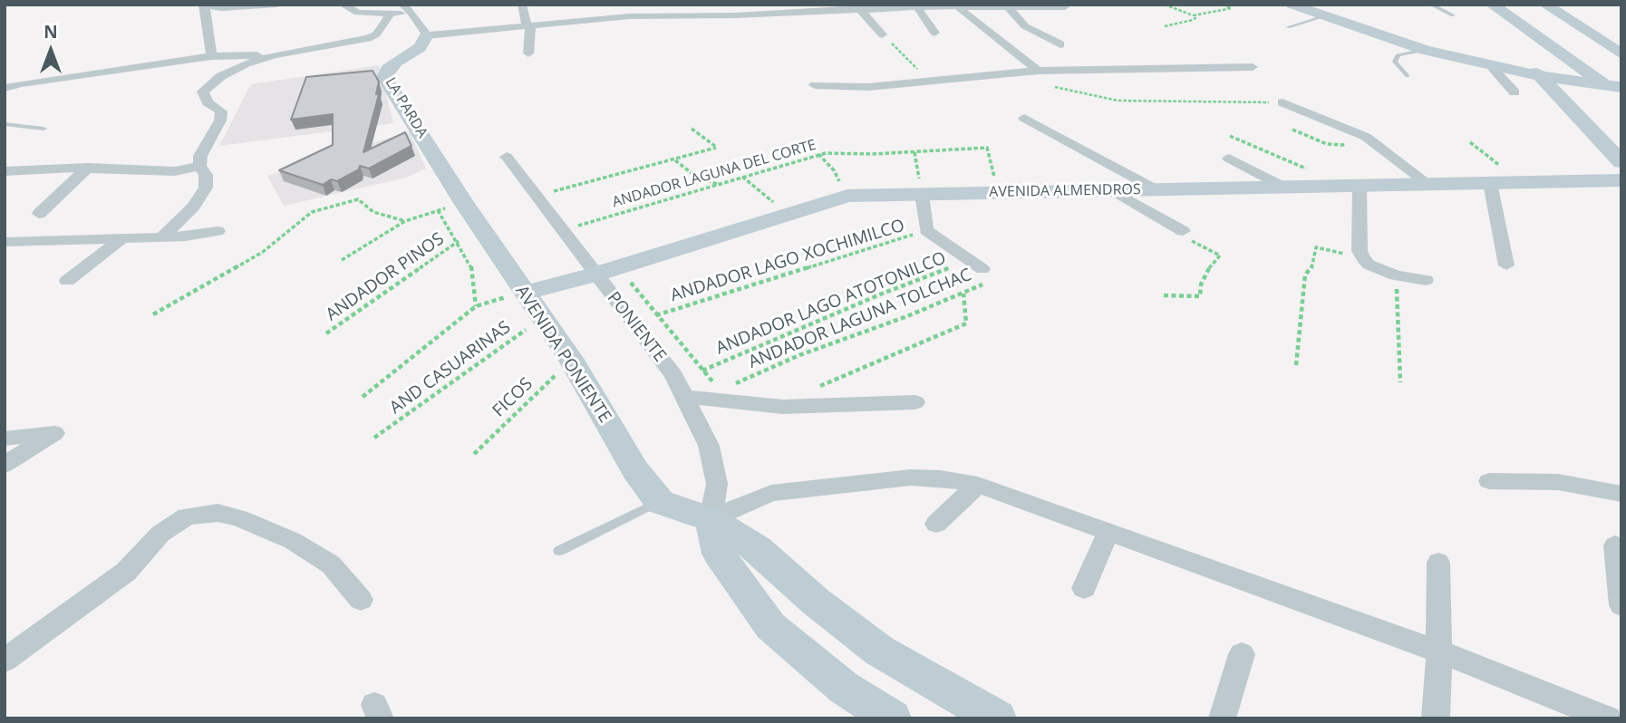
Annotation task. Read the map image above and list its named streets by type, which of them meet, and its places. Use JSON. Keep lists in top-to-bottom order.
{
  "streets": {
    "street": [
      "LA PARDA",
      "AVENIDA ALMENDROS",
      "PONIENTE",
      "AVENIDA PONIENTE"
    ],
    "path": [
      "ANDADOR LAGUNA DEL CORTE",
      "ANDADOR LAGO XOCHIMILCO",
      "ANDADOR PINOS",
      "ANDADOR LAGO ATOTONILCO",
      "ANDADOR LAGUNA TOLCHAC",
      "AND CASUARINAS",
      "FICOS"
    ]
  },
  "crossings": [
    ["LA PARDA", "AVENIDA PONIENTE"],
    ["ANDADOR LAGUNA DEL CORTE", "AVENIDA ALMENDROS"],
    ["ANDADOR LAGUNA DEL CORTE", "PONIENTE"],
    ["AVENIDA ALMENDROS", "PONIENTE"],
    ["AVENIDA ALMENDROS", "AVENIDA PONIENTE"],
    ["ANDADOR LAGO ATOTONILCO", "ANDADOR LAGUNA TOLCHAC"],
    ["AVENIDA PONIENTE", "AND CASUARINAS"],
    ["AVENIDA PONIENTE", "FICOS"]
  ],
  "north": "top"
}
